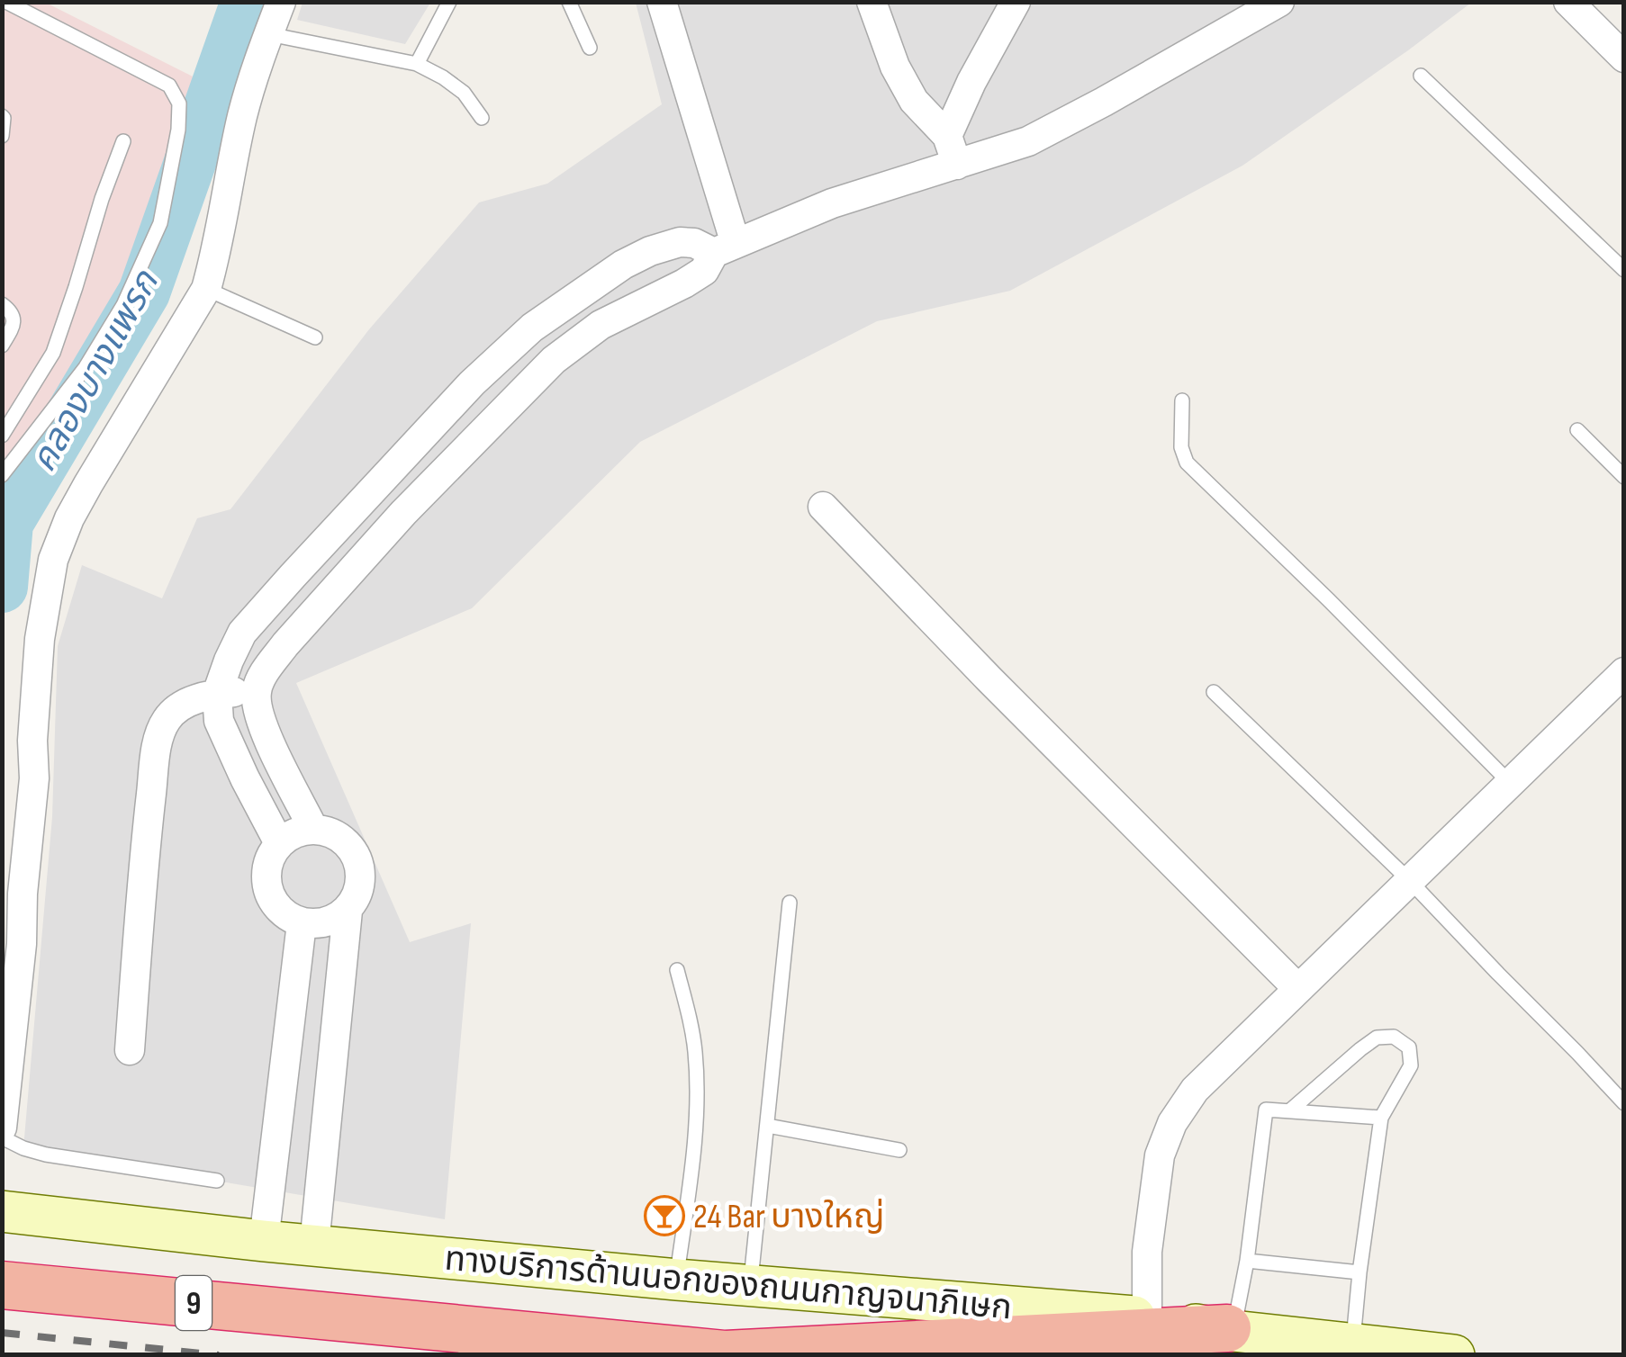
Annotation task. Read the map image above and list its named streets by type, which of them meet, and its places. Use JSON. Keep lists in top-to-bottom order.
{
  "streets": {
    "highway": ["9"],
    "main road": ["ทางบริการด้านนอกของถนนกาญจนาภิเษก"]
  },
  "water": ["คลองบางแพรก"],
  "places": {
    "bar": ["24 Bar บางใหญ่"]
  }
}
